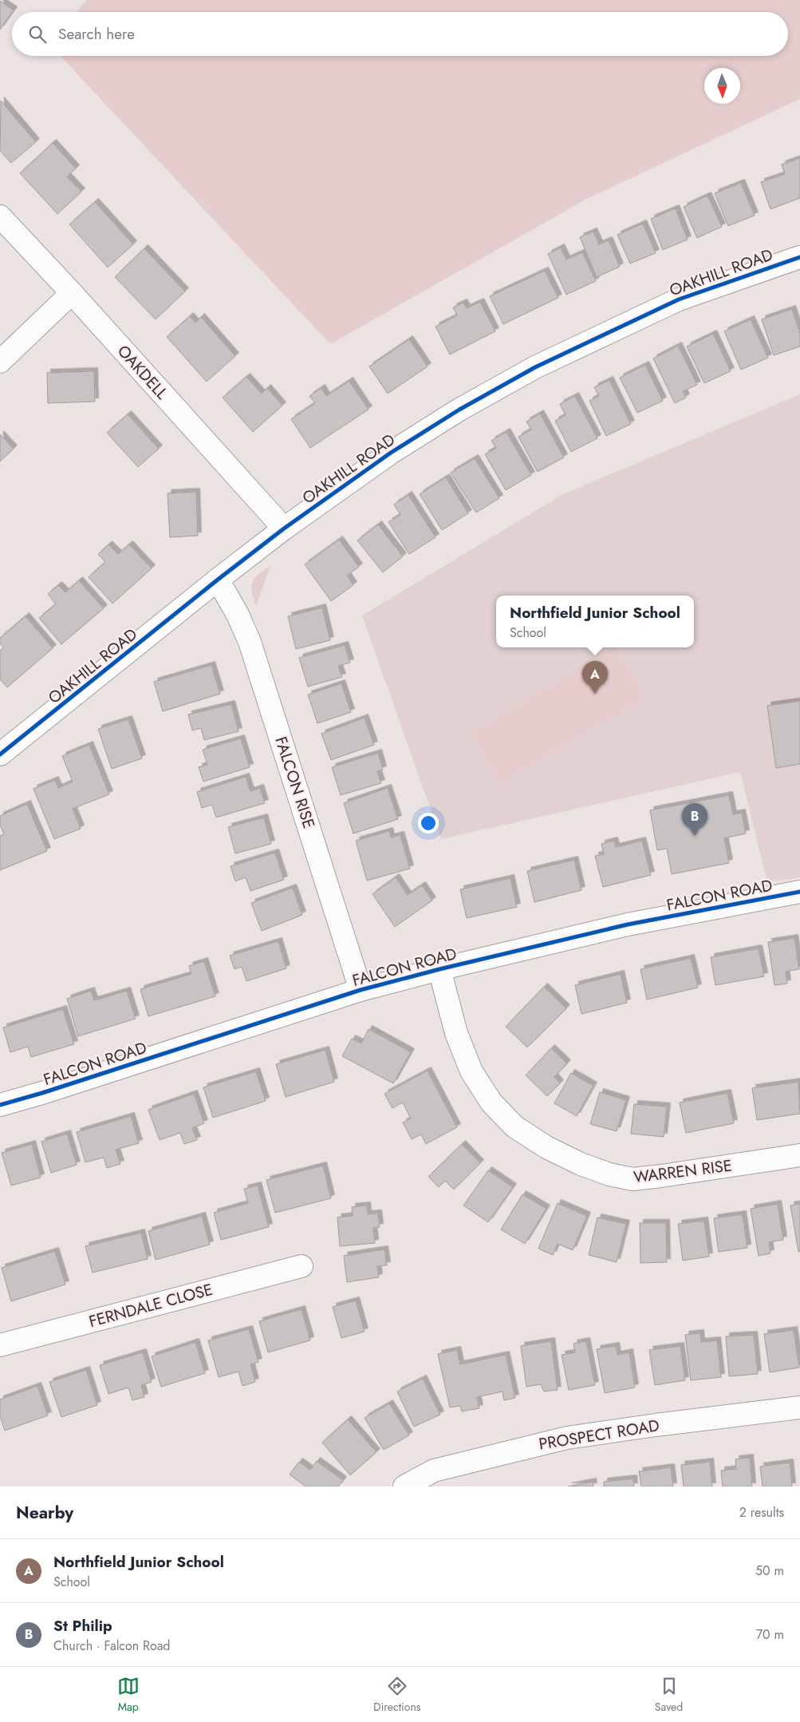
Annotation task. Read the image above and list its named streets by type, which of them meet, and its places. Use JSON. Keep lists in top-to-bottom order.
{
  "streets": {
    "street": [
      "OAKHILL ROAD",
      "OAKDELL",
      "FALCON RISE",
      "FALCON ROAD",
      "WARREN RISE",
      "FERNDALE CLOSE",
      "PROSPECT ROAD"
    ]
  },
  "crossings": [
    ["OAKHILL ROAD", "OAKDELL"],
    ["OAKHILL ROAD", "FALCON RISE"],
    ["FALCON RISE", "FALCON ROAD"],
    ["FALCON ROAD", "WARREN RISE"]
  ],
  "north": "bottom",
  "page": {
    "search": "Search here",
    "popup": ["Northfield Junior School", "School"],
    "pins": ["A", "B"],
    "heading": ["Nearby", "2 results"],
    "list": [
      {
        "mark": "A",
        "name": "Northfield Junior School",
        "note": "School",
        "value": "50 m"
      },
      {
        "mark": "B",
        "name": "St Philip",
        "note": "Church · Falcon Road",
        "value": "70 m"
      }
    ],
    "nav": ["Map", "Directions", "Saved"]
  }
}
